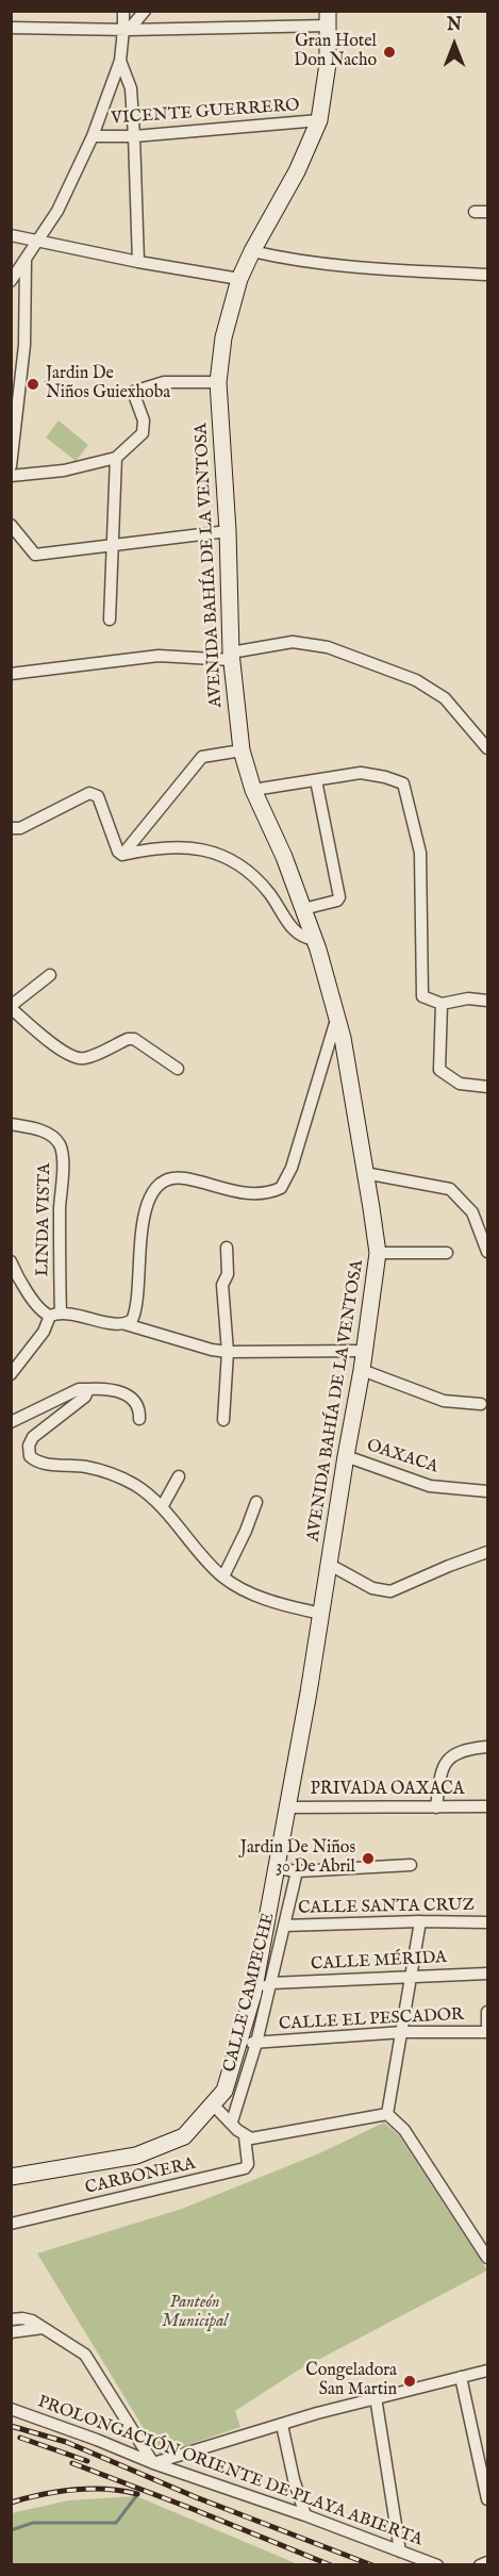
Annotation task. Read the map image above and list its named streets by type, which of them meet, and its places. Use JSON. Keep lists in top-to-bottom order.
{
  "streets": {
    "main road": ["AVENIDA BAHÍA DE LA VENTOSA"],
    "street": [
      "VICENTE GUERRERO",
      "LINDA VISTA",
      "OAXACA",
      "PRIVADA OAXACA",
      "CALLE SANTA CRUZ",
      "CALLE MÉRIDA",
      "CALLE CAMPECHE",
      "CALLE EL PESCADOR",
      "CARBONERA",
      "PROLONGACIÓN ORIENTE DE PLAYA ABIERTA"
    ]
  },
  "crossings": [
    ["VICENTE GUERRERO", "AVENIDA BAHÍA DE LA VENTOSA"],
    ["AVENIDA BAHÍA DE LA VENTOSA", "OAXACA"],
    ["AVENIDA BAHÍA DE LA VENTOSA", "PRIVADA OAXACA"],
    ["AVENIDA BAHÍA DE LA VENTOSA", "CALLE EL PESCADOR"],
    ["CALLE SANTA CRUZ", "CALLE CAMPECHE"],
    ["CALLE MÉRIDA", "CALLE CAMPECHE"],
    ["CALLE CAMPECHE", "CALLE EL PESCADOR"]
  ],
  "parks": ["Panteón Municipal"],
  "places": [
    "Gran Hotel Don Nacho",
    "Jardin De Niños Guiexhoba",
    "Jardin De Niños 30 De Abril",
    "Congeladora San Martin"
  ],
  "north": "top"
}
